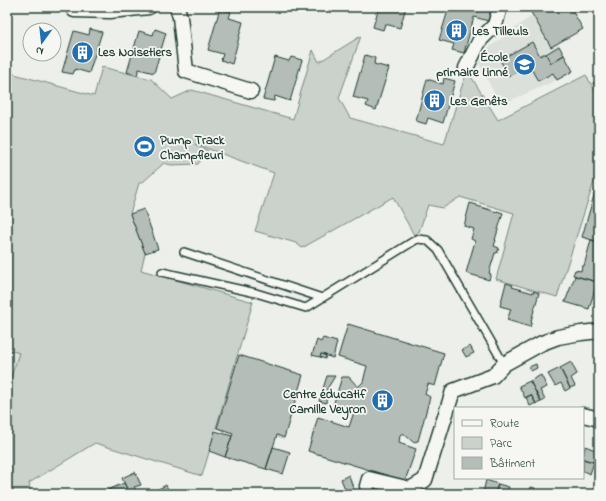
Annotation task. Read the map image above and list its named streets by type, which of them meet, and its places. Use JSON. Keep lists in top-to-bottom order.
{
  "places": {
    "building": [
      "Les Tilleuls",
      "Les Noisetiers",
      "Les Genêts",
      "Centre éducatif Camille Veyron"
    ],
    "school or university": ["École primaire Linné"],
    "sports": ["Pump Track Champfleuri"]
  },
  "legend": ["Route", "Parc", "Bâtiment"],
  "north": "bottom"
}
